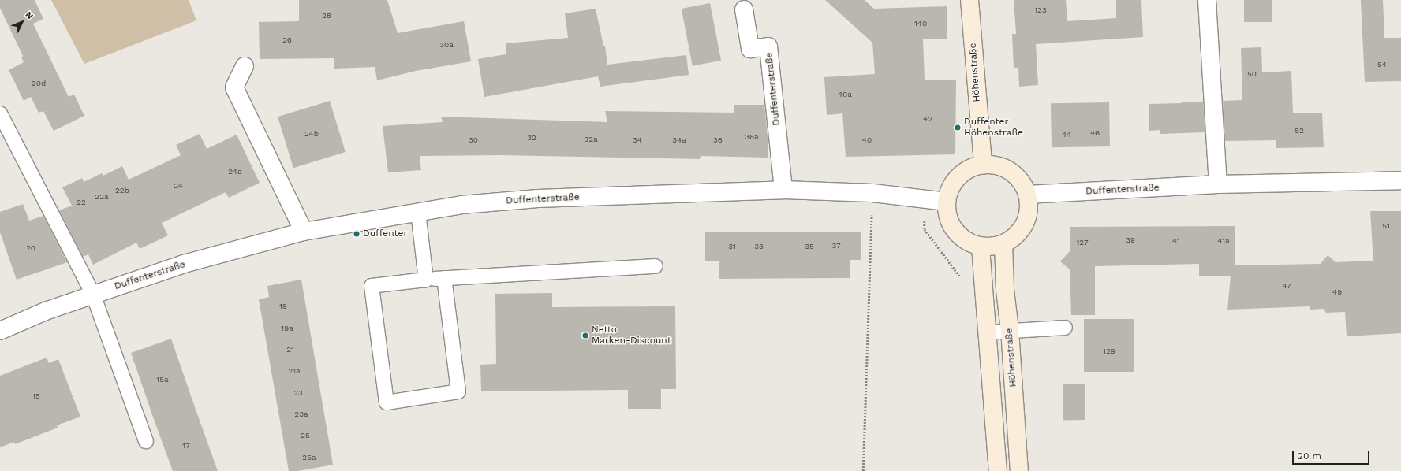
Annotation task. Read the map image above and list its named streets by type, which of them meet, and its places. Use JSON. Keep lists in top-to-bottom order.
{
  "streets": {
    "street": ["Höhenstraße", "Duffenterstraße"]
  },
  "crossings": [
    ["Höhenstraße", "Duffenterstraße"]
  ],
  "places": ["Duffenter Höhenstraße", "Duffenter", "Netto Marken-Discount"],
  "house_numbers": [
    "123",
    "28",
    "140",
    "26",
    "30a",
    "54",
    "50",
    "20d",
    "40a",
    "42",
    "52",
    "46",
    "24b",
    "44",
    "36a",
    "32",
    "32a",
    "30",
    "34",
    "34a",
    "36",
    "40",
    "24a",
    "24",
    "22b",
    "22a",
    "22",
    "51",
    "39",
    "41",
    "41a",
    "127",
    "37",
    "31",
    "33",
    "35",
    "20",
    "47",
    "49",
    "19",
    "19a",
    "21",
    "129",
    "21a",
    "15a",
    "23",
    "15",
    "23a",
    "25",
    "17",
    "25a"
  ],
  "scale_bar": "20 m",
  "north": "top right"
}
